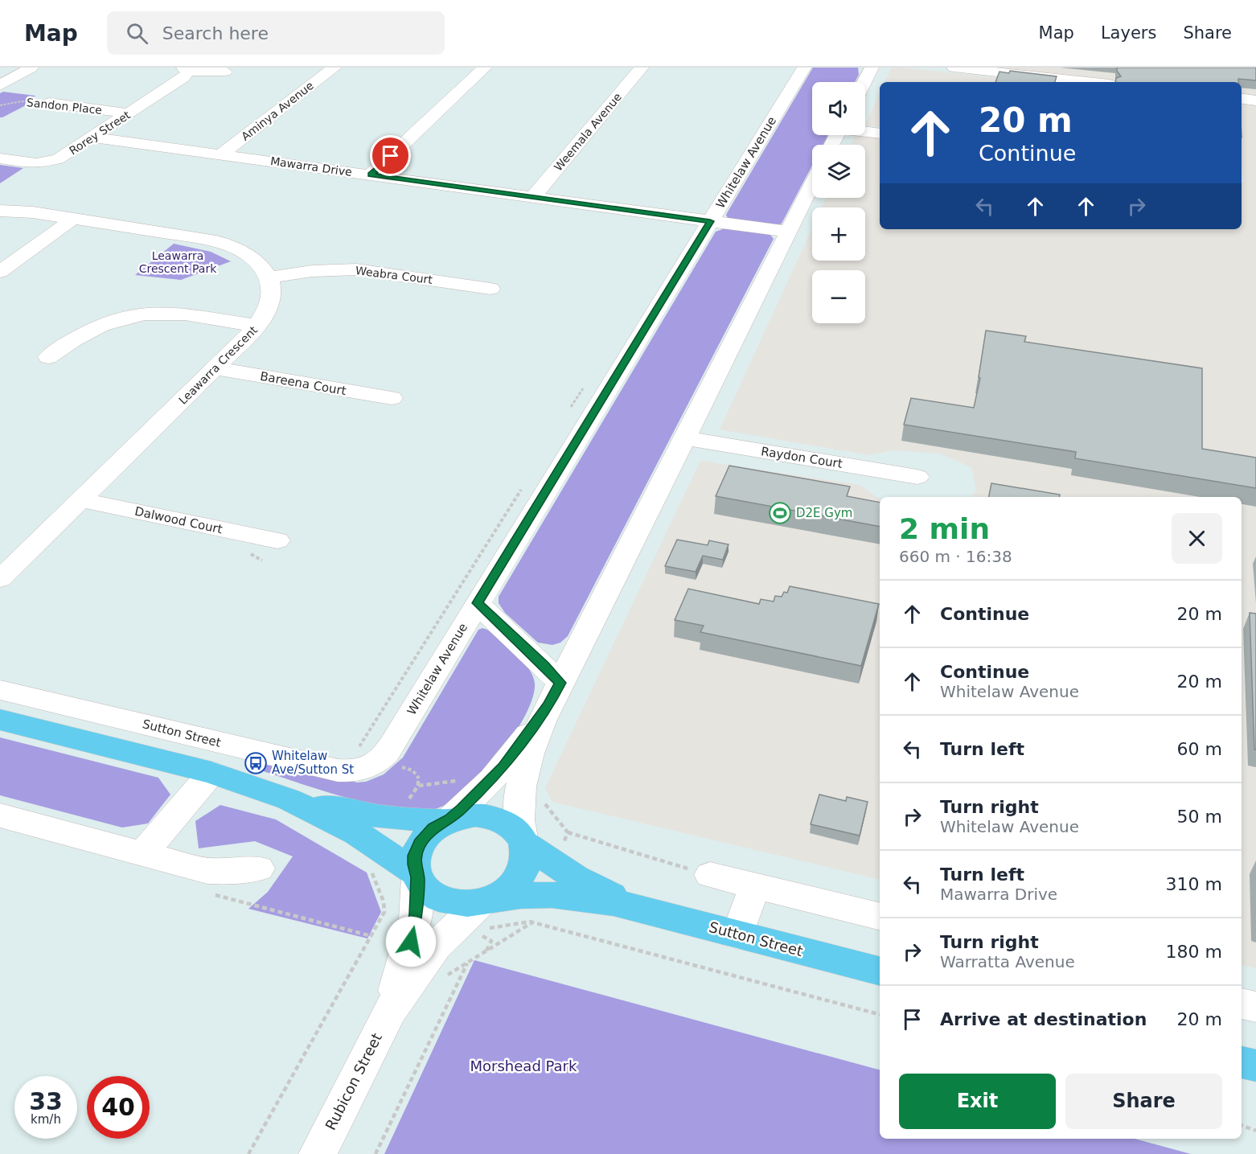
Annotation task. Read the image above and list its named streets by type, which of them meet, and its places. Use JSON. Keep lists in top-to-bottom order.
{
  "streets": {
    "main road": ["Sutton Street"],
    "street": [
      "Sandon Place",
      "Aminya Avenue",
      "Weemala Avenue",
      "Rorey Street",
      "Whitelaw Avenue",
      "Mawarra Drive",
      "Weabra Court",
      "Leawarra Crescent",
      "Bareena Court",
      "Raydon Court",
      "Dalwood Court",
      "Rubicon Street"
    ]
  },
  "crossings": [
    ["Sandon Place", "Rorey Street"],
    ["Aminya Avenue", "Mawarra Drive"],
    ["Weemala Avenue", "Mawarra Drive"],
    ["Rorey Street", "Mawarra Drive"],
    ["Whitelaw Avenue", "Mawarra Drive"],
    ["Whitelaw Avenue", "Sutton Street"],
    ["Weabra Court", "Leawarra Crescent"],
    ["Leawarra Crescent", "Bareena Court"],
    ["Leawarra Crescent", "Dalwood Court"],
    ["Sutton Street", "Rubicon Street"]
  ],
  "parks": ["Leawarra Crescent Park", "Morshead Park"],
  "places": {
    "sports": ["D2E Gym"],
    "bus stop": ["Whitelaw Ave/Sutton St"]
  },
  "page": {
    "header": "Map",
    "search": "Search here",
    "nav": ["Map", "Layers", "Share"],
    "map_buttons": ["+", "−"],
    "turn": ["20 m", "Continue"],
    "heading": ["2 min", "660 m · 16:38"],
    "list": [
      {
        "name": "Continue",
        "value": "20 m"
      },
      {
        "name": "Continue",
        "note": "Whitelaw Avenue",
        "value": "20 m"
      },
      {
        "name": "Turn left",
        "value": "60 m"
      },
      {
        "name": "Turn right",
        "note": "Whitelaw Avenue",
        "value": "50 m"
      },
      {
        "name": "Turn left",
        "note": "Mawarra Drive",
        "value": "310 m"
      },
      {
        "name": "Turn right",
        "note": "Warratta Avenue",
        "value": "180 m"
      },
      {
        "name": "Arrive at destination",
        "value": "20 m"
      }
    ],
    "buttons": ["Exit", "Share"],
    "speed": "33 km/h",
    "limit": "40"
  }
}
